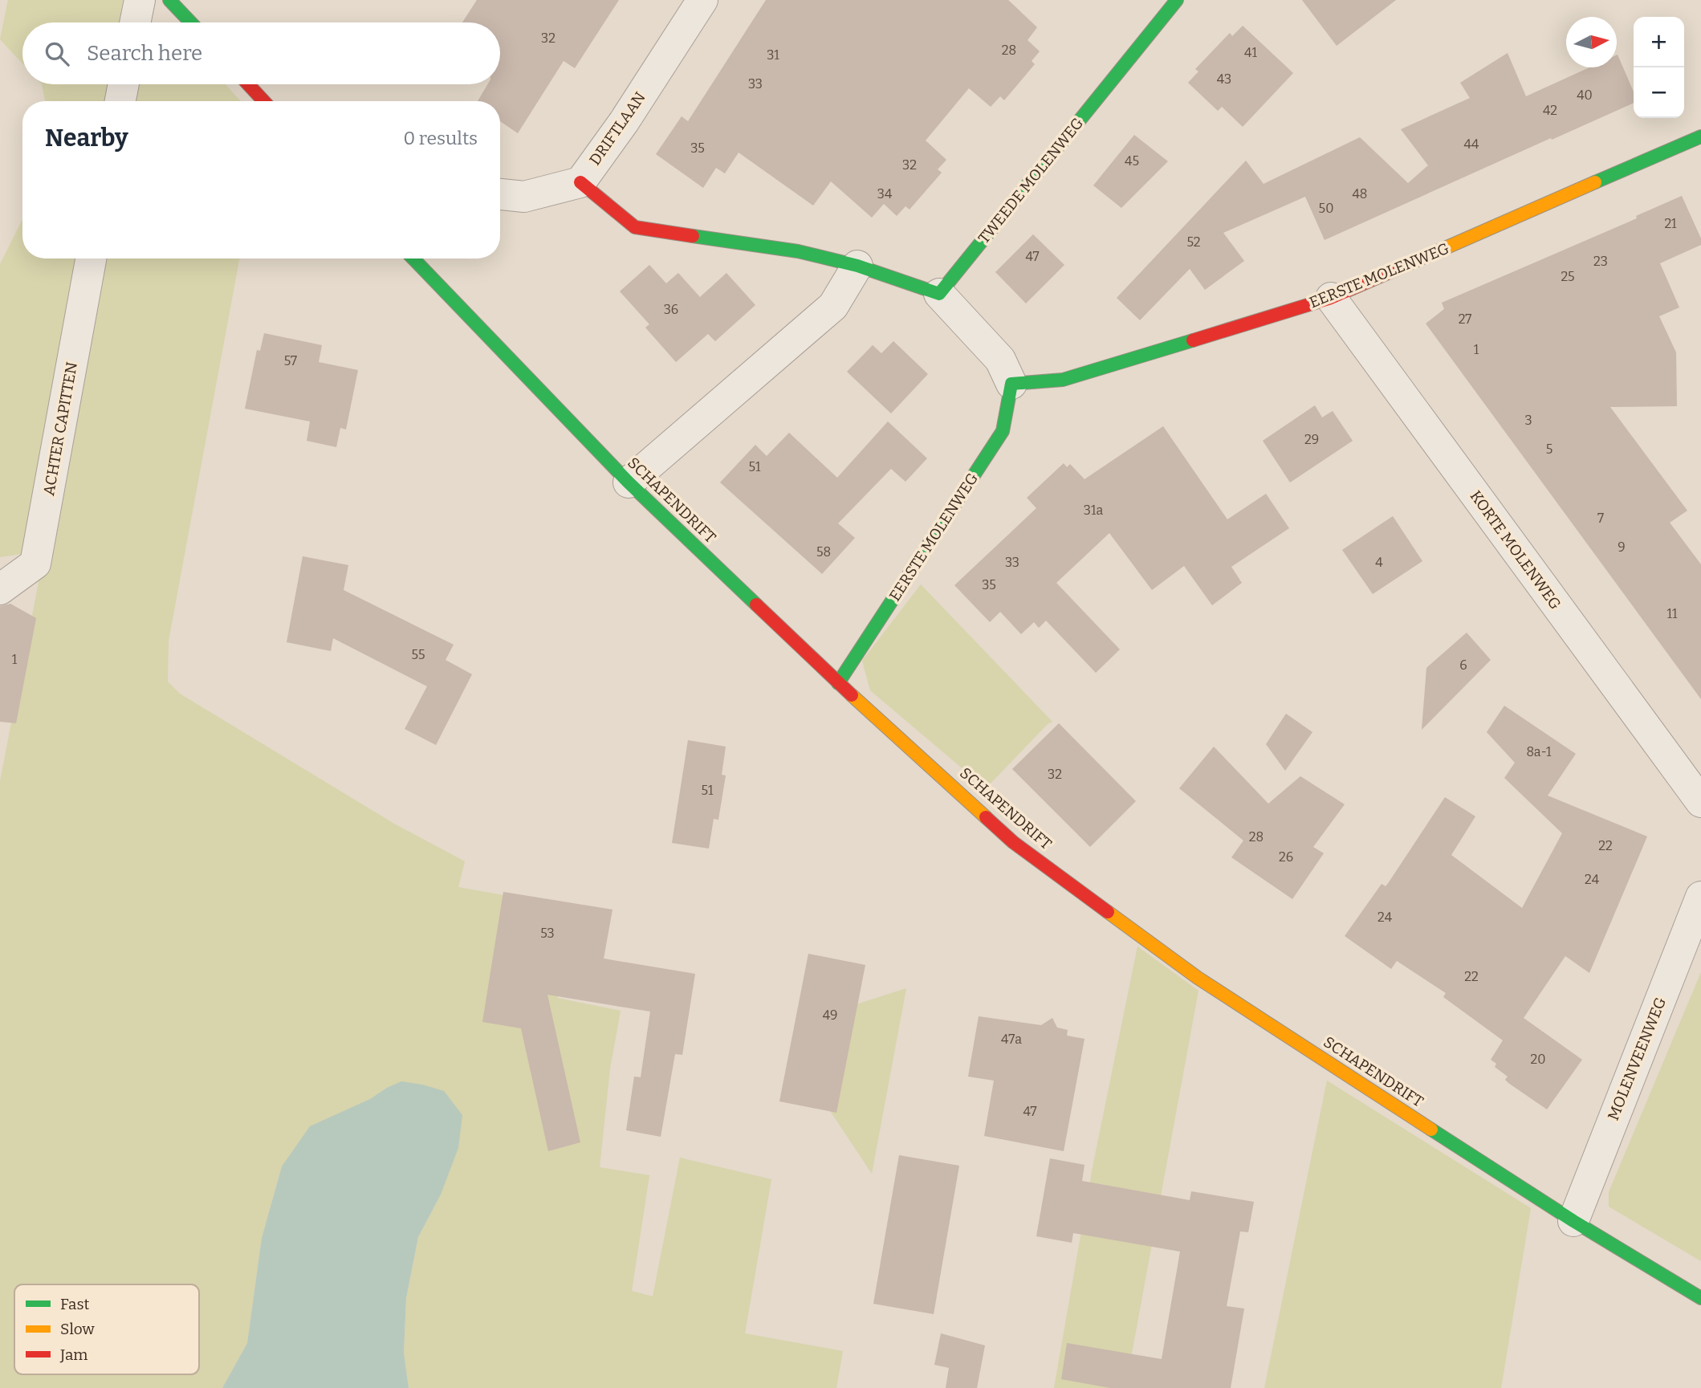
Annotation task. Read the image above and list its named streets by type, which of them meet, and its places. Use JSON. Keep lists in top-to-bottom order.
{
  "streets": {
    "street": [
      "DRIFTLAAN",
      "TWEEDE MOLENWEG",
      "EERSTE MOLENWEG",
      "ACHTER CAPITTEN",
      "SCHAPENDRIFT",
      "KORTE MOLENWEG",
      "MOLENVEENWEG"
    ]
  },
  "crossings": [
    ["EERSTE MOLENWEG", "SCHAPENDRIFT"],
    ["EERSTE MOLENWEG", "KORTE MOLENWEG"],
    ["SCHAPENDRIFT", "MOLENVEENWEG"]
  ],
  "house_numbers": [
    "32",
    "28",
    "41",
    "31",
    "43",
    "33",
    "40",
    "42",
    "44",
    "35",
    "45",
    "32",
    "34",
    "48",
    "50",
    "21",
    "52",
    "47",
    "23",
    "25",
    "36",
    "27",
    "1",
    "57",
    "3",
    "29",
    "5",
    "51",
    "31a",
    "7",
    "9",
    "58",
    "33",
    "4",
    "35",
    "11",
    "55",
    "1",
    "6",
    "8a-1",
    "32",
    "51",
    "28",
    "22",
    "26",
    "24",
    "24",
    "53",
    "22",
    "49",
    "47a",
    "20",
    "47"
  ],
  "legend": ["Fast", "Slow", "Jam"],
  "north": "right",
  "page": {
    "map_buttons": ["+", "−"],
    "search": "Search here",
    "heading": ["Nearby", "0 results"]
  }
}
